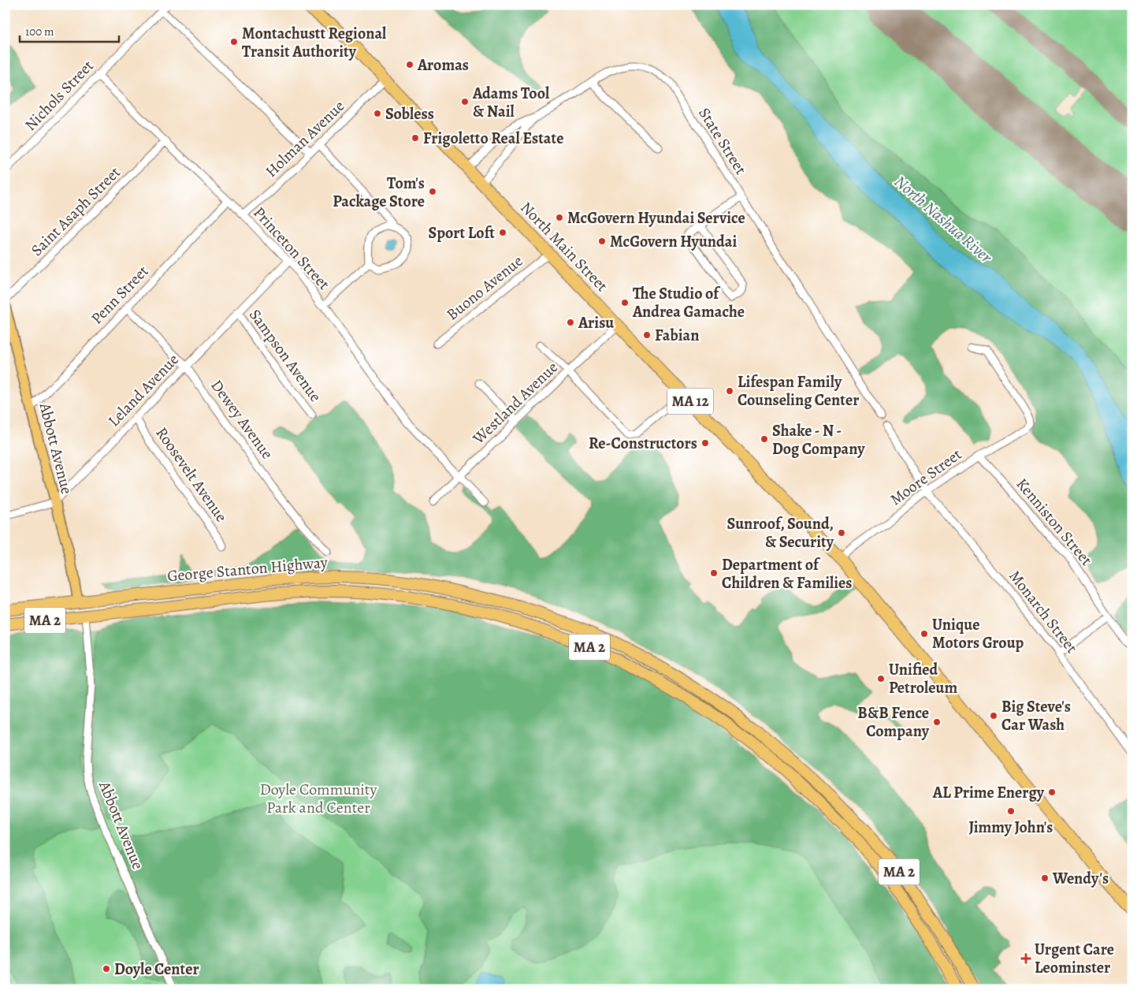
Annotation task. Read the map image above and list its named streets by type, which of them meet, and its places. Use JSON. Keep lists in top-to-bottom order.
{
  "streets": {
    "highway": [
      "North Main Street",
      "MA 12",
      "George Stanton Highway",
      "MA 2"
    ],
    "main road": ["Abbott Avenue"],
    "street": [
      "Nichols Street",
      "Holman Avenue",
      "State Street",
      "Saint Asaph Street",
      "Princeton Street",
      "Buono Avenue",
      "Penn Street",
      "Sampson Avenue",
      "Leland Avenue",
      "Westland Avenue",
      "Dewey Avenue",
      "Roosevelt Avenue",
      "Moore Street",
      "Kenniston Street",
      "Monarch Street"
    ]
  },
  "crossings": [
    ["Nichols Street", "Princeton Street"],
    ["Holman Avenue", "North Main Street"],
    ["Holman Avenue", "Princeton Street"],
    ["State Street", "North Main Street"],
    ["Saint Asaph Street", "Princeton Street"],
    ["North Main Street", "Buono Avenue"],
    ["North Main Street", "Westland Avenue"],
    ["North Main Street", "Moore Street"],
    ["Princeton Street", "Penn Street"],
    ["Princeton Street", "Leland Avenue"],
    ["Princeton Street", "Westland Avenue"],
    ["Penn Street", "Dewey Avenue"],
    ["Penn Street", "Abbott Avenue"],
    ["Sampson Avenue", "Leland Avenue"],
    ["Leland Avenue", "Dewey Avenue"],
    ["Leland Avenue", "Abbott Avenue"],
    ["Leland Avenue", "Roosevelt Avenue"],
    ["Abbott Avenue", "George Stanton Highway"],
    ["Moore Street", "Kenniston Street"],
    ["Moore Street", "Monarch Street"]
  ],
  "water": ["North Nashua River"],
  "parks": ["Doyle Community Park and Center"],
  "places": {
    "other": [
      "Montachustt Regional Transit Authority",
      "Aromas",
      "Adams Tool & Nail",
      "Sobless",
      "Frigoletto Real Estate",
      "Tom's Package Store",
      "McGovern Hyundai Service",
      "Sport Loft",
      "McGovern Hyundai",
      "The Studio of Andrea Gamache",
      "Arisu",
      "Fabian",
      "Lifespan Family Counseling Center",
      "Shake - N - Dog Company",
      "Re-Constructors",
      "Sunroof, Sound, & Security",
      "Department of Children & Families",
      "Unique Motors Group",
      "Unified Petroleum",
      "Big Steve's Car Wash",
      "B&B Fence Company",
      "AL Prime Energy",
      "Jimmy John's",
      "Wendy's",
      "Doyle Center"
    ],
    "health": ["Urgent Care Leominster"]
  },
  "scale_bar": "100 m"
}
